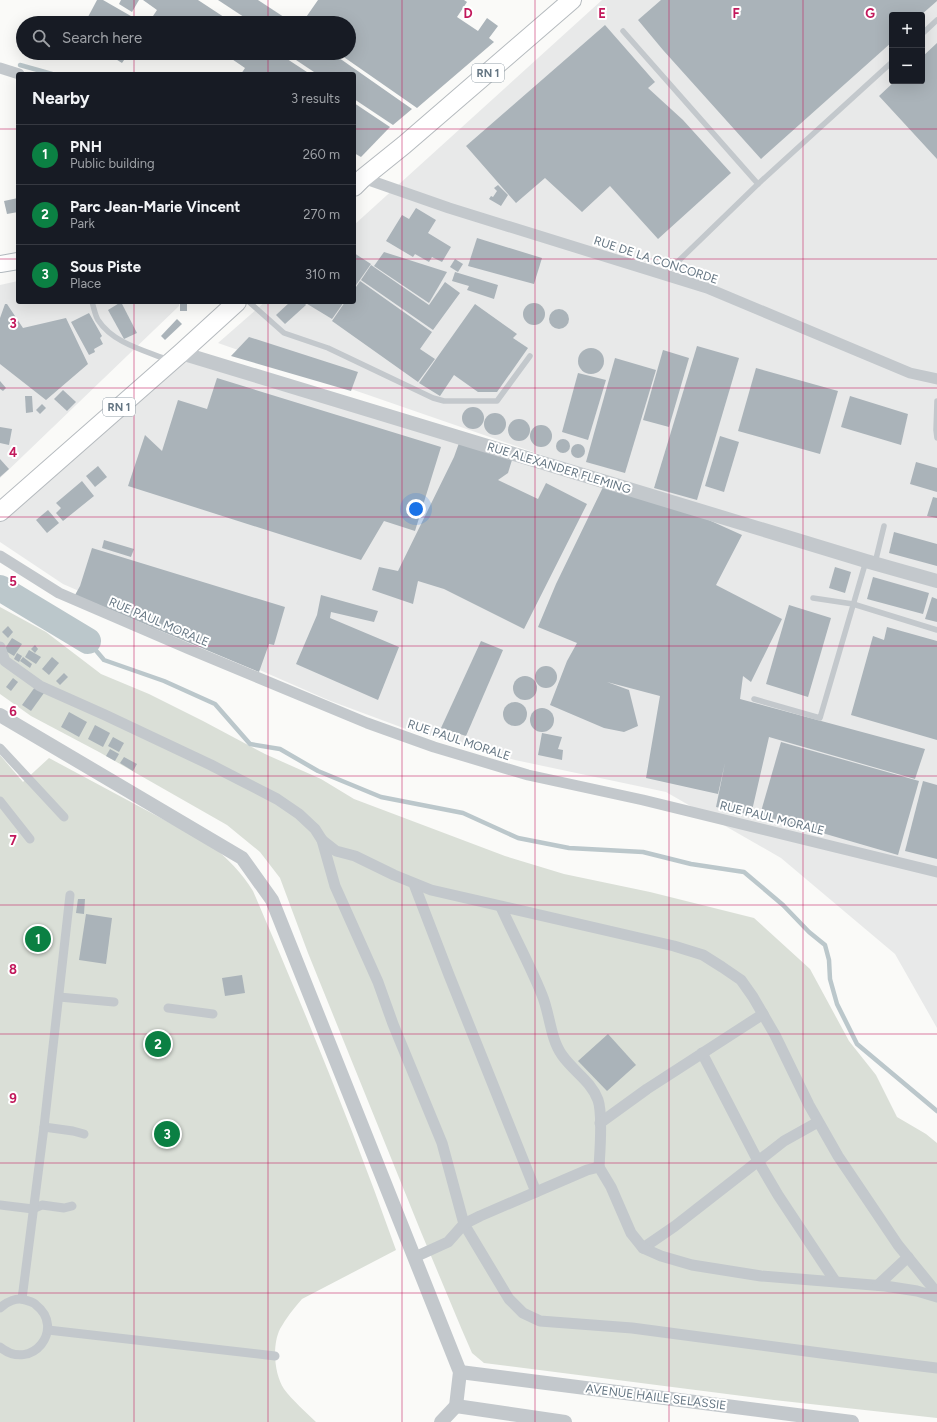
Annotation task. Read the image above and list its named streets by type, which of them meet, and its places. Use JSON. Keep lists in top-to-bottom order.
{
  "streets": {
    "main road": ["RN 1"],
    "street": [
      "RUE DE LA CONCORDE",
      "RUE ALEXANDER FLEMING",
      "RUE PAUL MORALE",
      "AVENUE HAILE SELASSIE"
    ]
  },
  "crossings": [
    ["RN 1", "RUE DE LA CONCORDE"],
    ["RN 1", "RUE ALEXANDER FLEMING"]
  ],
  "page": {
    "map_buttons": ["+", "−"],
    "search": "Search here",
    "heading": ["Nearby", "3 results"],
    "list": [
      {
        "mark": "1",
        "name": "PNH",
        "note": "Public building",
        "value": "260 m"
      },
      {
        "mark": "2",
        "name": "Parc Jean-Marie Vincent",
        "note": "Park",
        "value": "270 m"
      },
      {
        "mark": "3",
        "name": "Sous Piste",
        "note": "Place",
        "value": "310 m"
      }
    ],
    "pins": ["1", "2", "3"]
  },
  "grid": {
    "columns": [
      "D",
      "E",
      "F",
      "G"
    ],
    "rows": [
      "3",
      "4",
      "5",
      "6",
      "7",
      "8",
      "9"
    ]
  }
}
